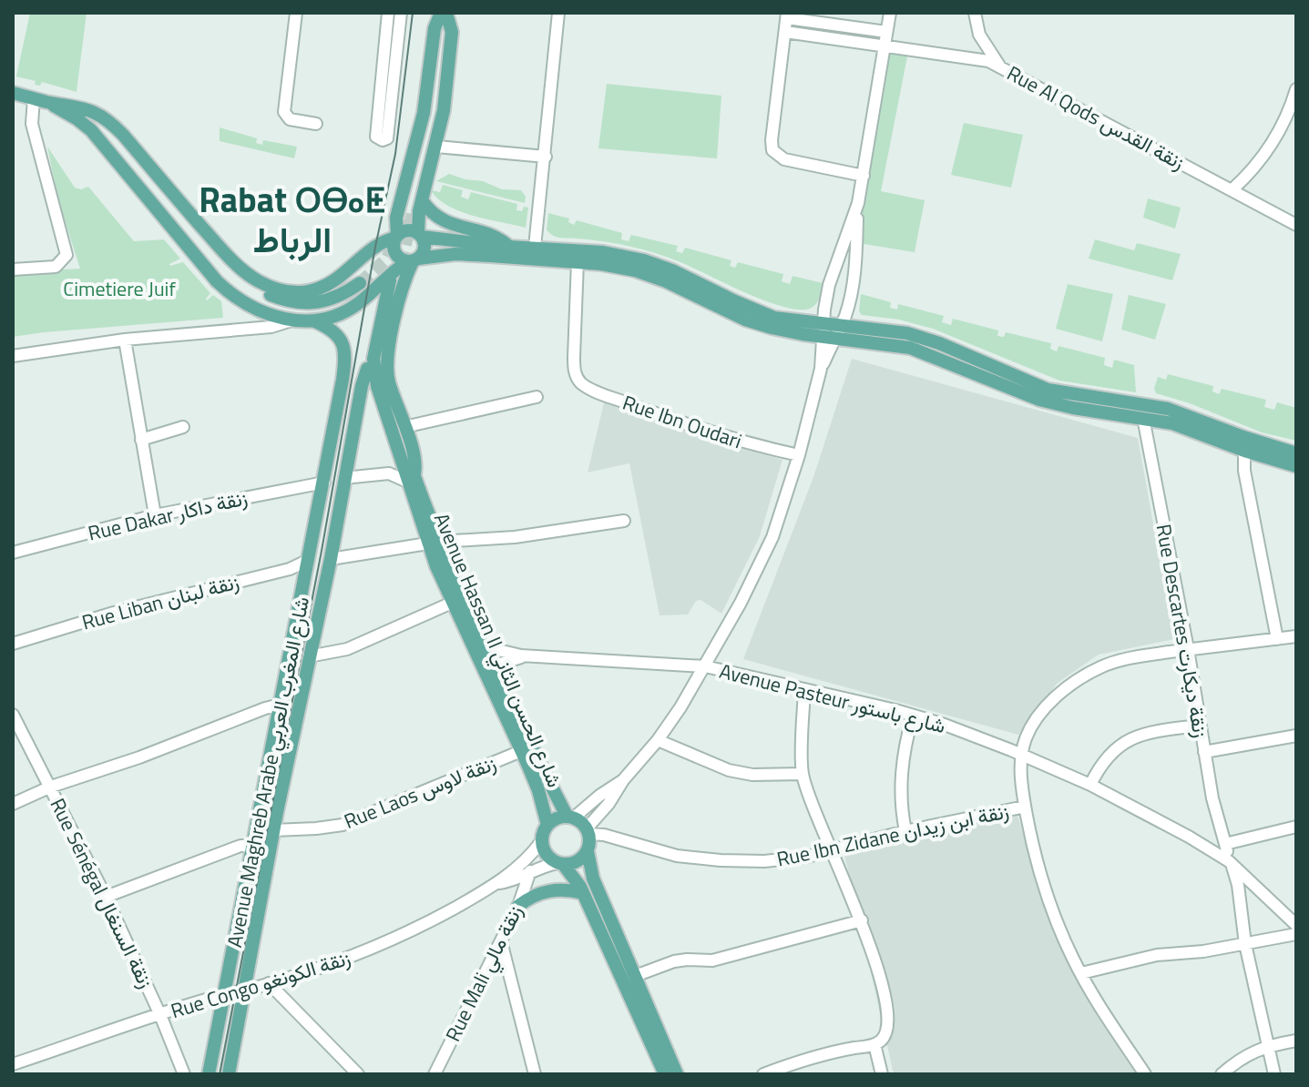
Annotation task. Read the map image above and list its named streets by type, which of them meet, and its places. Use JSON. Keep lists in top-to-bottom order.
{
  "streets": {
    "main road": ["Avenue Hassan II شارع الحسن الثاني", "Avenue Maghreb Arabe شارع المغرب العربي"],
    "street": [
      "Rue Al Qods زنقة القدس",
      "Rue Ibn Oudari",
      "Rue Dakar زنقة داكار",
      "Rue Liban زنقة لبنان",
      "Rue Descartes زنقة ديكارت",
      "Avenue Pasteur شارع باستور",
      "Rue Laos زنقة لاوس",
      "Rue Ibn Zidane زنقة ابن زيدان",
      "Rue Sénégal زنقة السنغال",
      "Rue Mali زنقة مالي",
      "Rue Congo زنقة الكونغو"
    ]
  },
  "crossings": [
    ["Rue Dakar زنقة داكار", "Avenue Maghreb Arabe شارع المغرب العربي"],
    ["Rue Liban زنقة لبنان", "Avenue Maghreb Arabe شارع المغرب العربي"],
    ["Rue Descartes زنقة ديكارت", "Avenue Pasteur شارع باستور"],
    ["Avenue Hassan II شارع الحسن الثاني", "Avenue Maghreb Arabe شارع المغرب العربي"],
    ["Avenue Hassan II شارع الحسن الثاني", "Rue Laos زنقة لاوس"],
    ["Avenue Hassan II شارع الحسن الثاني", "Rue Ibn Zidane زنقة ابن زيدان"],
    ["Avenue Hassan II شارع الحسن الثاني", "Rue Congo زنقة الكونغو"],
    ["Avenue Maghreb Arabe شارع المغرب العربي", "Rue Laos زنقة لاوس"],
    ["Avenue Maghreb Arabe شارع المغرب العربي", "Rue Congo زنقة الكونغو"],
    ["Rue Ibn Zidane زنقة ابن زيدان", "Rue Congo زنقة الكونغو"],
    ["Rue Sénégal زنقة السنغال", "Rue Congo زنقة الكونغو"],
    ["Rue Mali زنقة مالي", "Rue Congo زنقة الكونغو"]
  ],
  "districts": ["Rabat ⵔⴱⴰⵟ الرباط"],
  "parks": ["Cimetiere Juif"]
}
